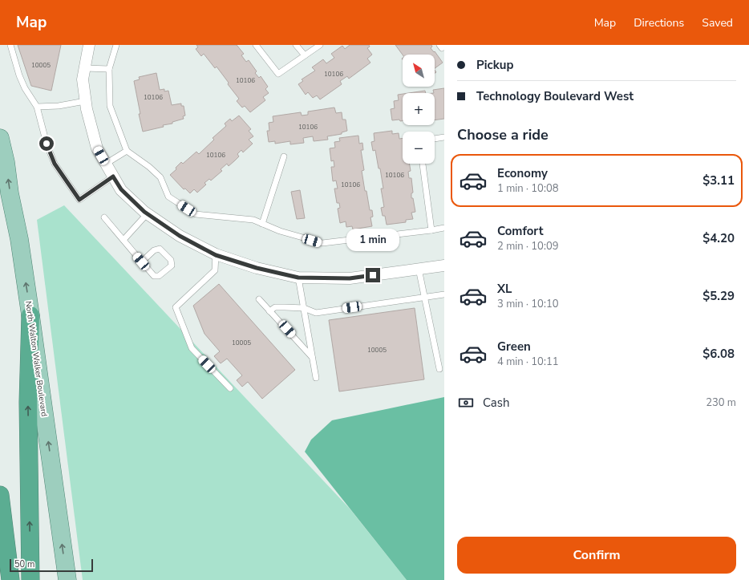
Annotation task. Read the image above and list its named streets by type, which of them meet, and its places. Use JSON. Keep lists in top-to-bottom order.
{
  "streets": {
    "main road": ["North Walton Walker Boulevard"]
  },
  "one_way": ["North Walton Walker Boulevard"],
  "house_numbers": [
    "10005",
    "10106",
    "10106",
    "10106",
    "10106",
    "10106",
    "10106",
    "10106",
    "10005",
    "10005"
  ],
  "scale_bar": "50 m",
  "north": "top left",
  "page": {
    "header": "Map",
    "nav": ["Map", "Directions", "Saved"],
    "banner": ["Pickup", "Technology Boulevard West"],
    "map_buttons": ["+", "−"],
    "heading": "Choose a ride",
    "list": [
      {
        "name": "Economy",
        "note": "1 min · 10:08",
        "value": "$3.11"
      },
      {
        "name": "Comfort",
        "note": "2 min · 10:09",
        "value": "$4.20"
      },
      {
        "name": "XL",
        "note": "3 min · 10:10",
        "value": "$5.29"
      },
      {
        "name": "Green",
        "note": "4 min · 10:11",
        "value": "$6.08"
      }
    ],
    "bubble": "1 min",
    "pay": ["Cash", "230 m"],
    "buttons": "Confirm",
    "scale": "50 m"
  }
}
